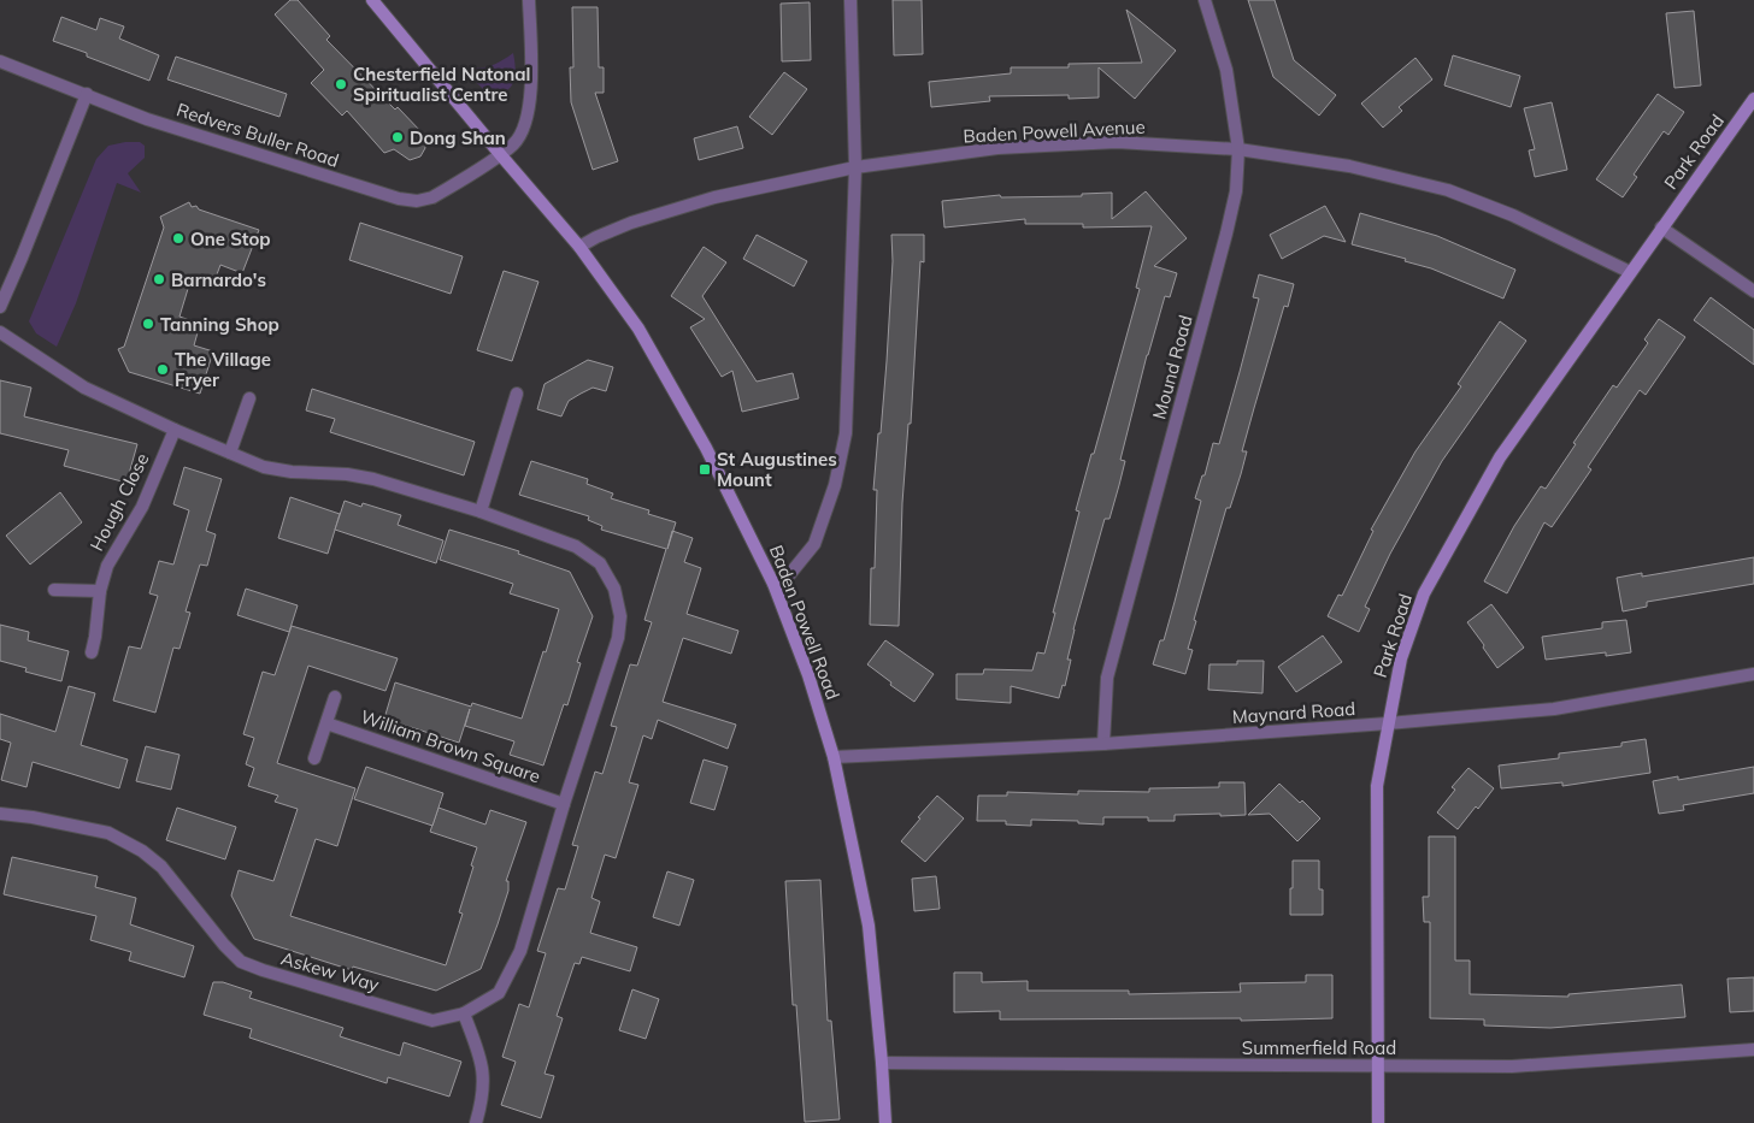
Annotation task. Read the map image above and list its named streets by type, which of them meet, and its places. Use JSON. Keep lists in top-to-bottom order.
{
  "streets": {
    "street": [
      "Baden Powell Avenue",
      "Redvers Buller Road",
      "Park Road",
      "Mound Road",
      "Hough Close",
      "Baden Powell Road",
      "Maynard Road",
      "William Brown Square",
      "Askew Way",
      "Summerfield Road"
    ]
  },
  "crossings": [
    ["Baden Powell Avenue", "Park Road"],
    ["Baden Powell Avenue", "Mound Road"],
    ["Baden Powell Avenue", "Baden Powell Road"],
    ["Redvers Buller Road", "Baden Powell Road"],
    ["Park Road", "Maynard Road"],
    ["Park Road", "Summerfield Road"],
    ["Mound Road", "Maynard Road"],
    ["Hough Close", "Askew Way"],
    ["Baden Powell Road", "Maynard Road"],
    ["Baden Powell Road", "Summerfield Road"],
    ["William Brown Square", "Askew Way"]
  ],
  "places": {
    "other": [
      "Chesterfield Natonal Spiritualist Centre",
      "Dong Shan",
      "One Stop",
      "Barnardo's",
      "Tanning Shop",
      "The Village Fryer"
    ],
    "transit": ["St Augustines Mount"]
  }
}
